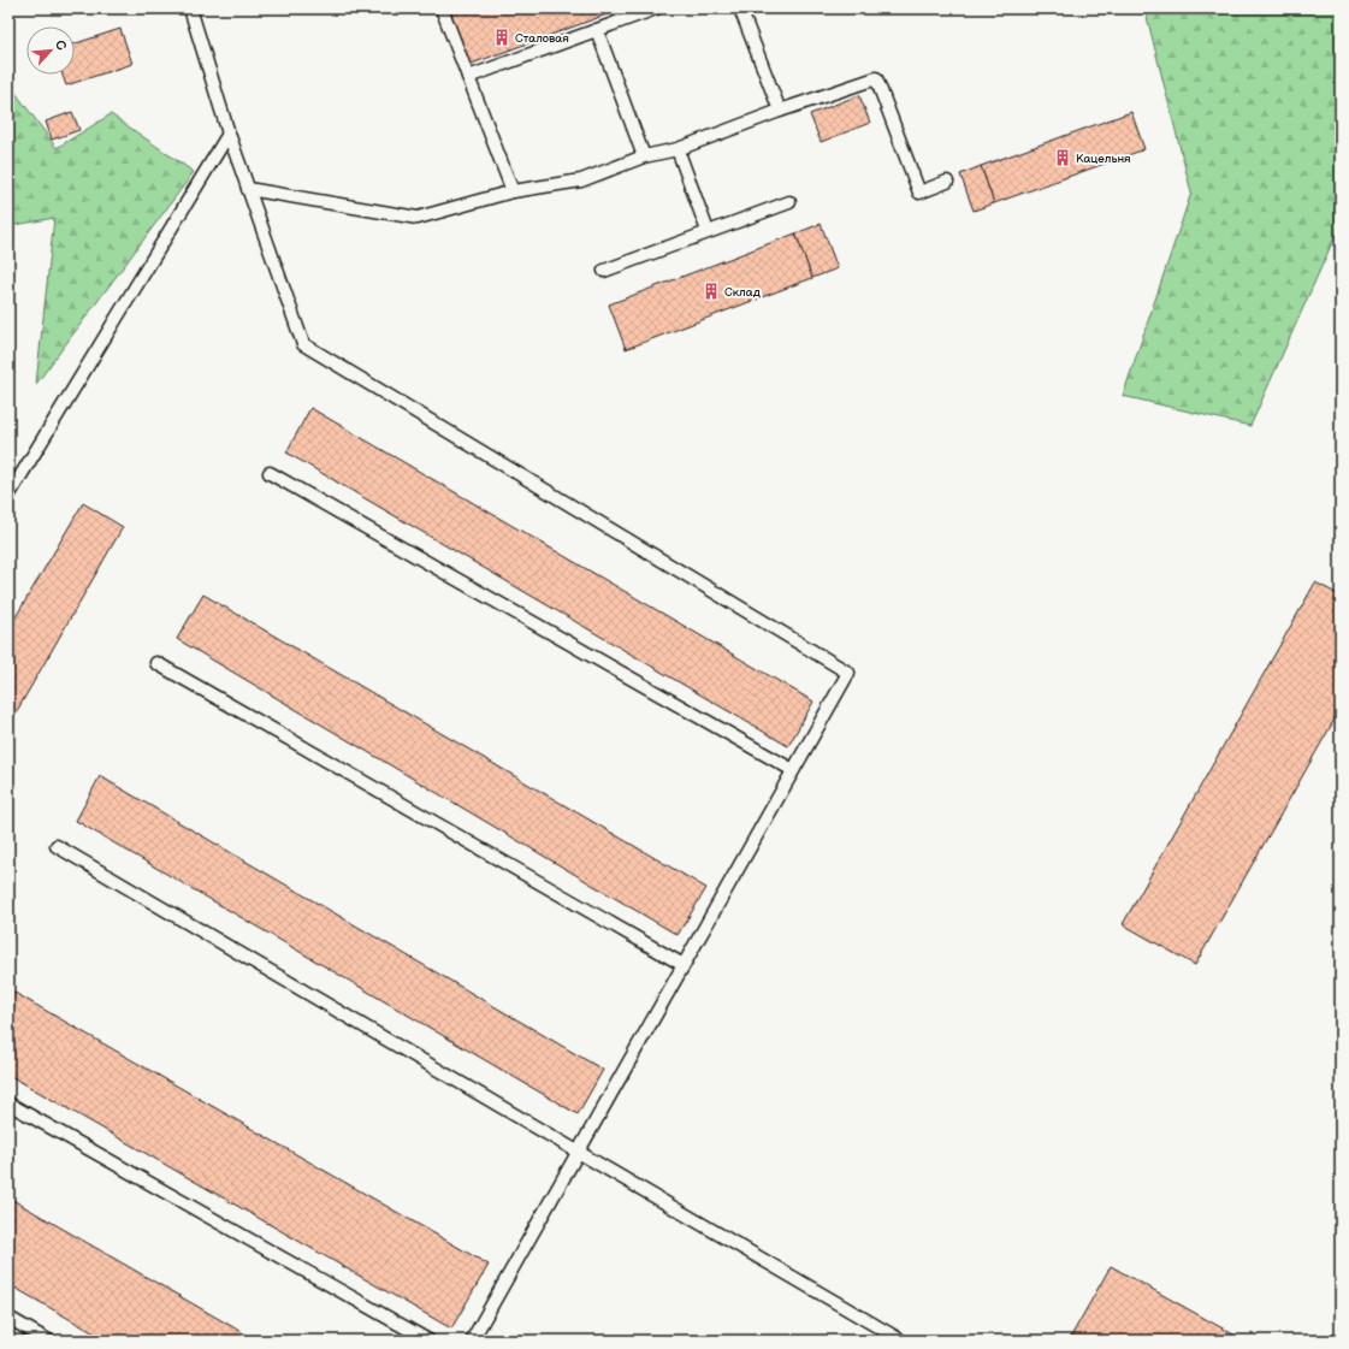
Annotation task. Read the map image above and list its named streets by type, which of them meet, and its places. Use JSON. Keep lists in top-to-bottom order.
{
  "places": {
    "building": ["Сталовая", "Кацельня", "Склад"]
  },
  "north": "top right"
}
